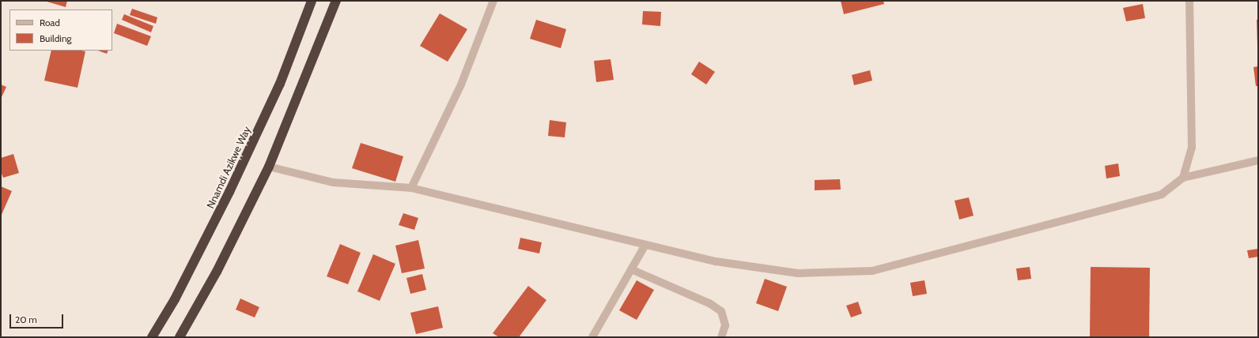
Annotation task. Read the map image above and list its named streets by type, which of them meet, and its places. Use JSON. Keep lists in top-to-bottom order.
{
  "streets": {
    "highway": ["Nnamdi Azikwe Way"]
  },
  "legend": ["Road", "Building"],
  "scale_bar": "20 m"
}
